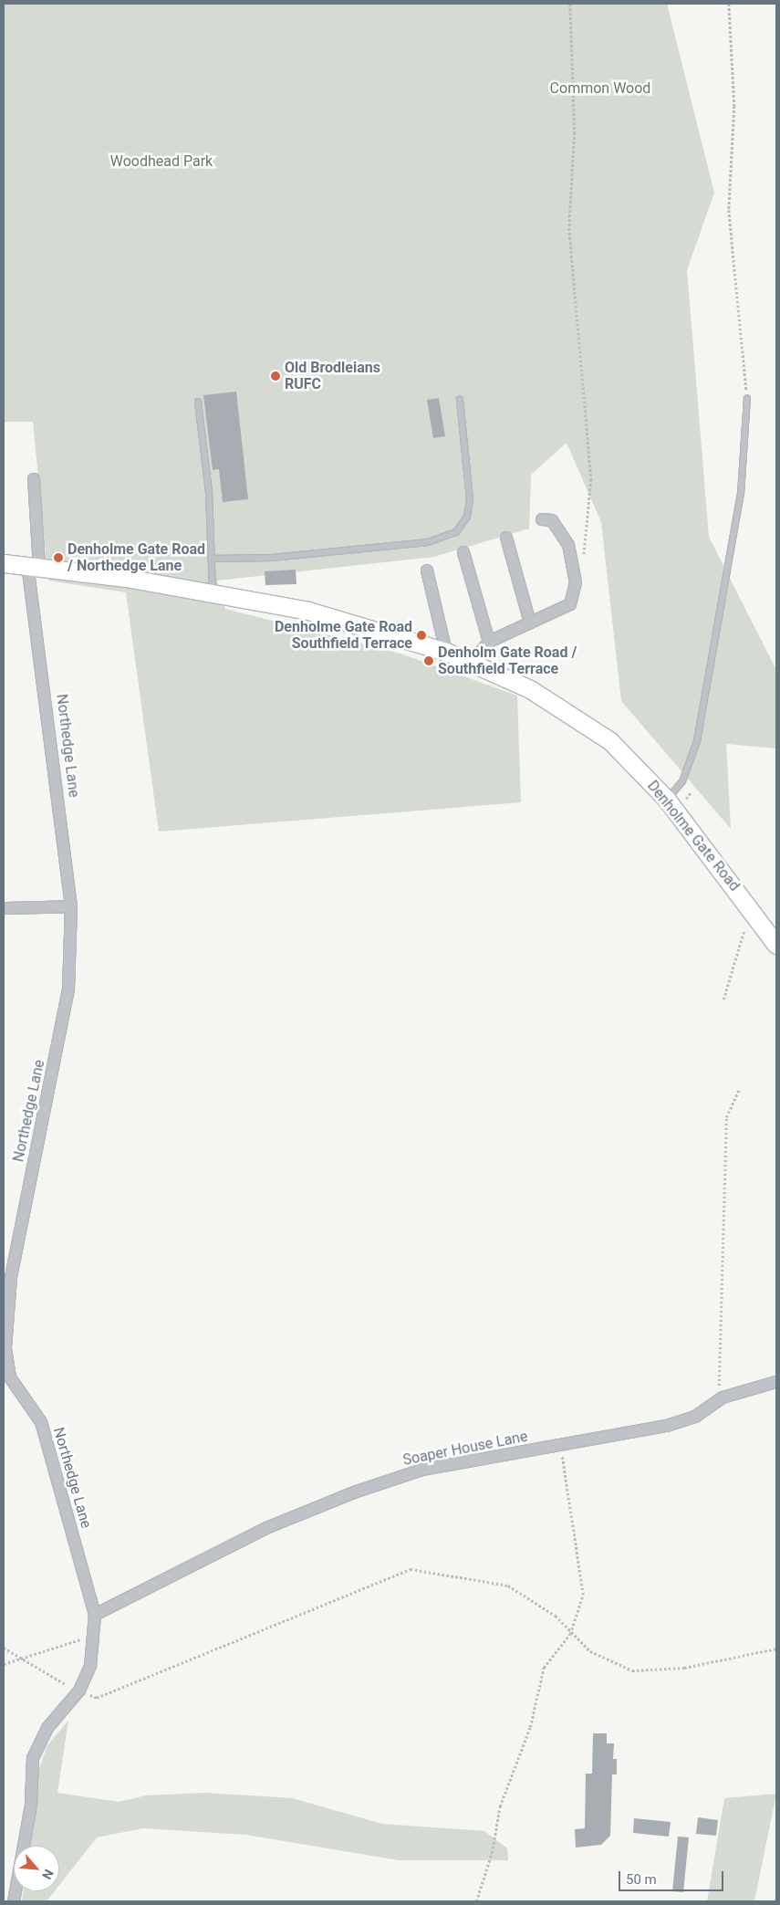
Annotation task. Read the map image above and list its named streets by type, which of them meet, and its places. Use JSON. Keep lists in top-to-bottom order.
{
  "streets": {
    "main road": ["Denholme Gate Road"],
    "street": ["Northedge Lane", "Soaper House Lane"]
  },
  "crossings": [
    ["Northedge Lane", "Denholme Gate Road"],
    ["Northedge Lane", "Soaper House Lane"]
  ],
  "parks": ["Common Wood", "Woodhead Park"],
  "places": [
    "Old Brodleians RUFC",
    "Denholme Gate Road / Northedge Lane",
    "Denholme Gate Road Southfield Terrace",
    "Denholm Gate Road / Southfield Terrace"
  ],
  "scale_bar": "50 m",
  "north": "bottom right"
}
